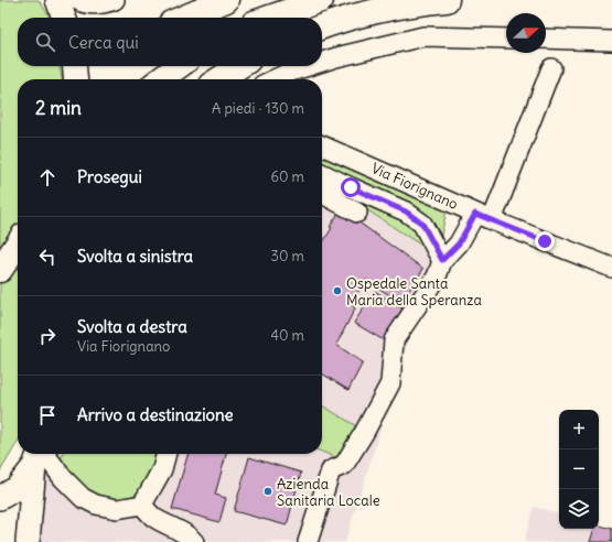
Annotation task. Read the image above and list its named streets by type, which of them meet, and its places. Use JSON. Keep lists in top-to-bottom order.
{
  "streets": {
    "street": ["Via Fiorignano"]
  },
  "places": ["Ospedale Santa Maria della Speranza", "Azienda Sanitaria Locale"],
  "north": "right",
  "page": {
    "search": "Cerca qui",
    "heading": ["2 min", "A piedi · 130 m"],
    "list": [
      ["Prosegui", "60 m"],
      ["Svolta a sinistra", "30 m"],
      ["Svolta a destra", "Via Fiorignano", "40 m"],
      "Arrivo a destinazione"
    ],
    "map_buttons": ["+", "−"]
  }
}
